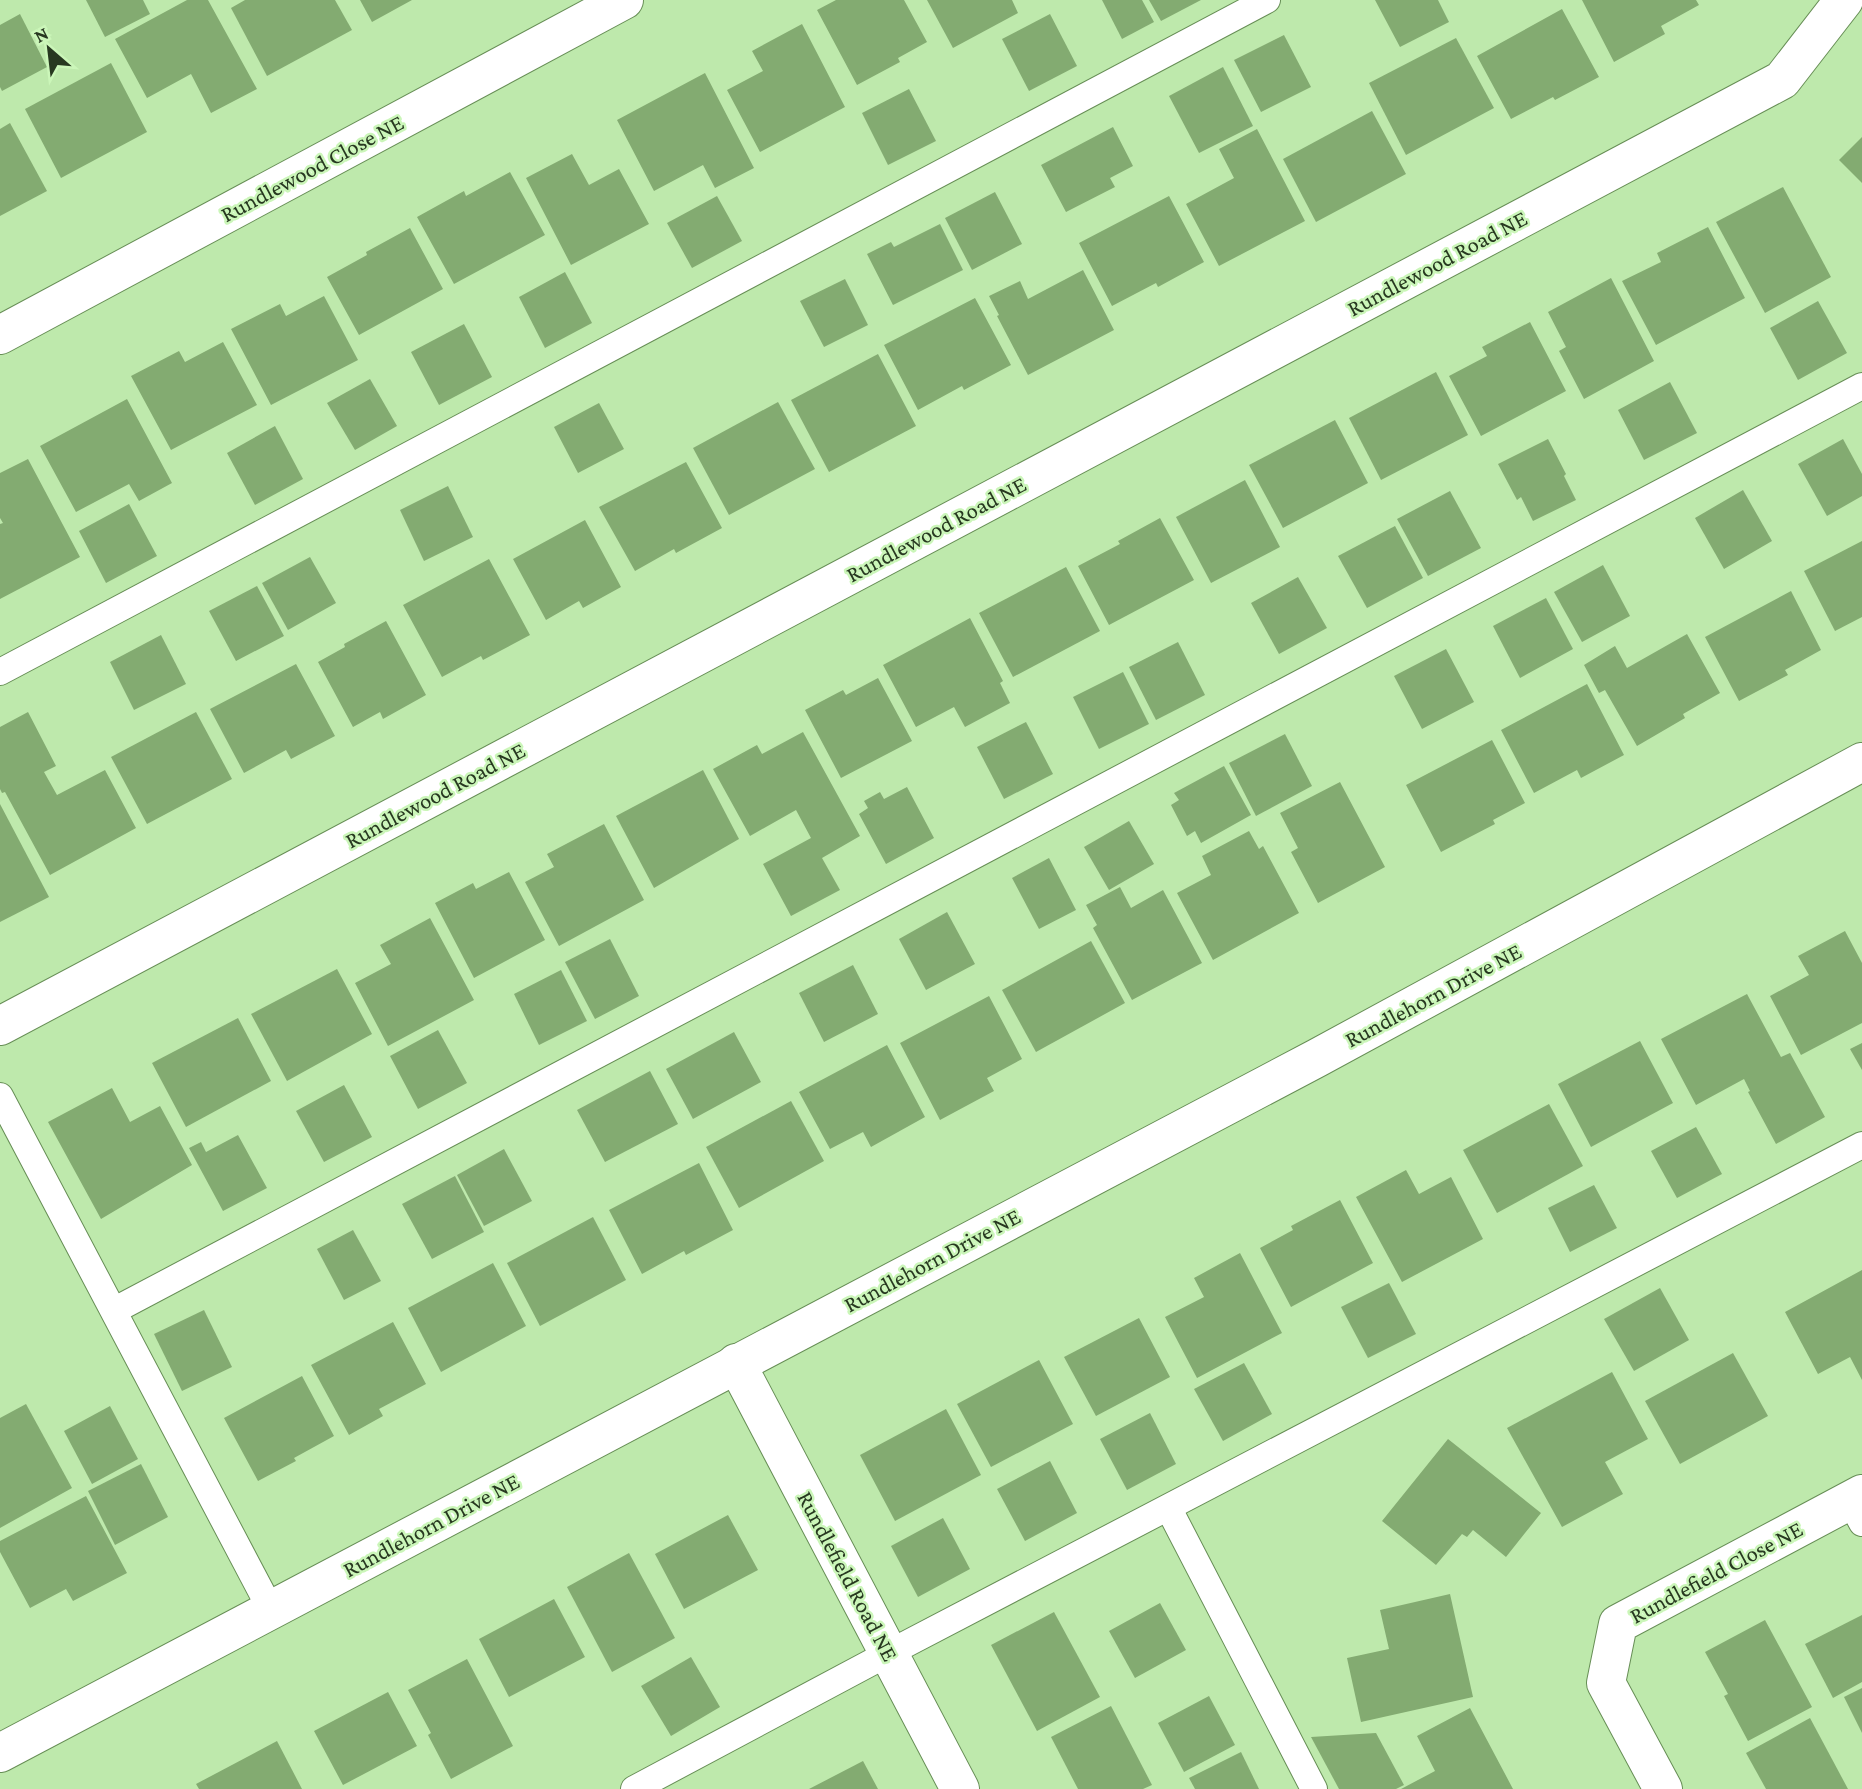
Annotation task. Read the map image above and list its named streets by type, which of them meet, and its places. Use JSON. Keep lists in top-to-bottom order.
{
  "streets": {
    "street": [
      "Rundlewood Close NE",
      "Rundlewood Road NE",
      "Rundlehorn Drive NE",
      "Rundlefield Close NE",
      "Rundlefield Road NE"
    ]
  },
  "crossings": [
    ["Rundlehorn Drive NE", "Rundlefield Road NE"]
  ],
  "north": "top left"
}
